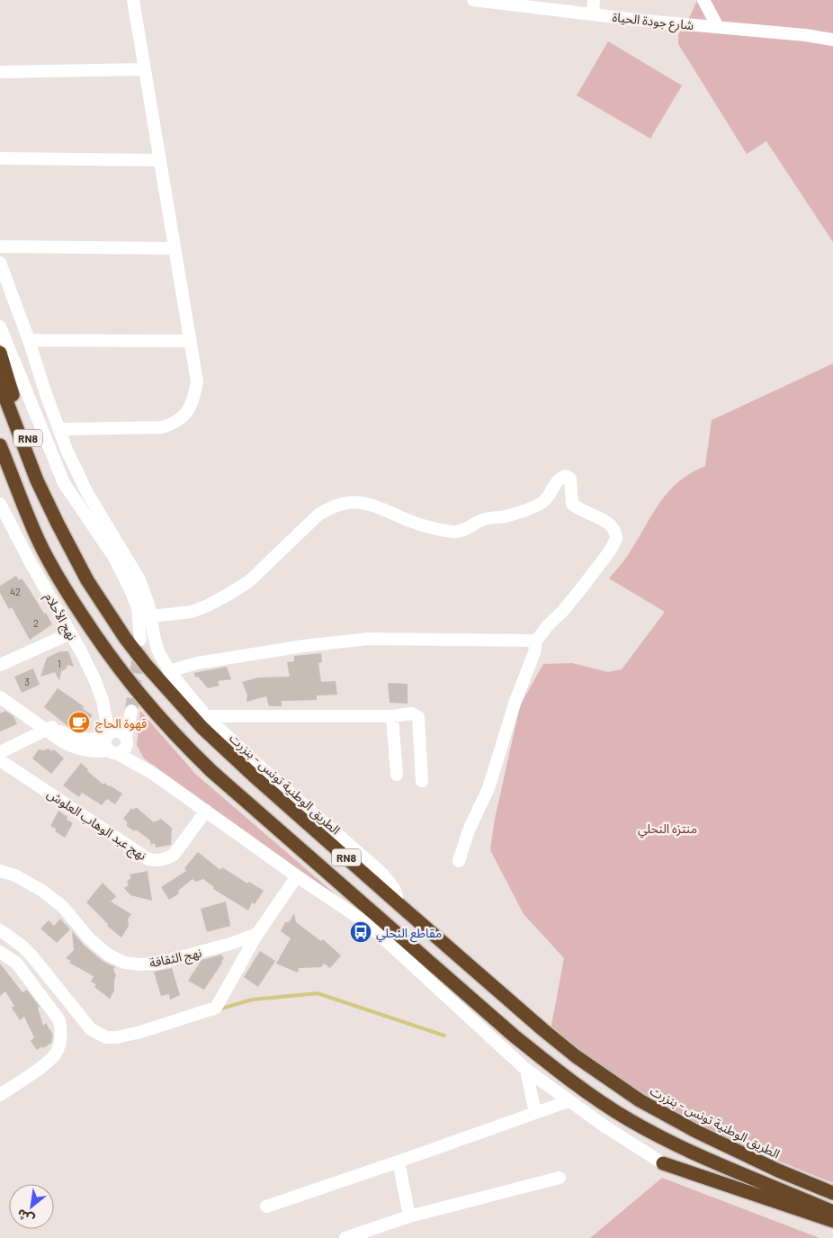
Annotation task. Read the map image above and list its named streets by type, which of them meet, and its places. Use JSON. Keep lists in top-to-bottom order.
{
  "streets": {
    "highway": ["RN8", "الطريق الوطنية تونس - بنزرت"],
    "street": [
      "شارع جودة الحياة",
      "نهج الأحلام",
      "نهج عبد الوهاب العلوش",
      "نهج الثقافة"
    ]
  },
  "crossings": [
    ["RN8", "الطريق الوطنية تونس - بنزرت"]
  ],
  "parks": ["منتزه النحلي"],
  "places": {
    "cafe": ["قهوة الحاج"],
    "bus stop": ["مقاطع النحلي"]
  },
  "house_numbers": [
    "42",
    "2",
    "1",
    "3"
  ],
  "north": "bottom left"
}
